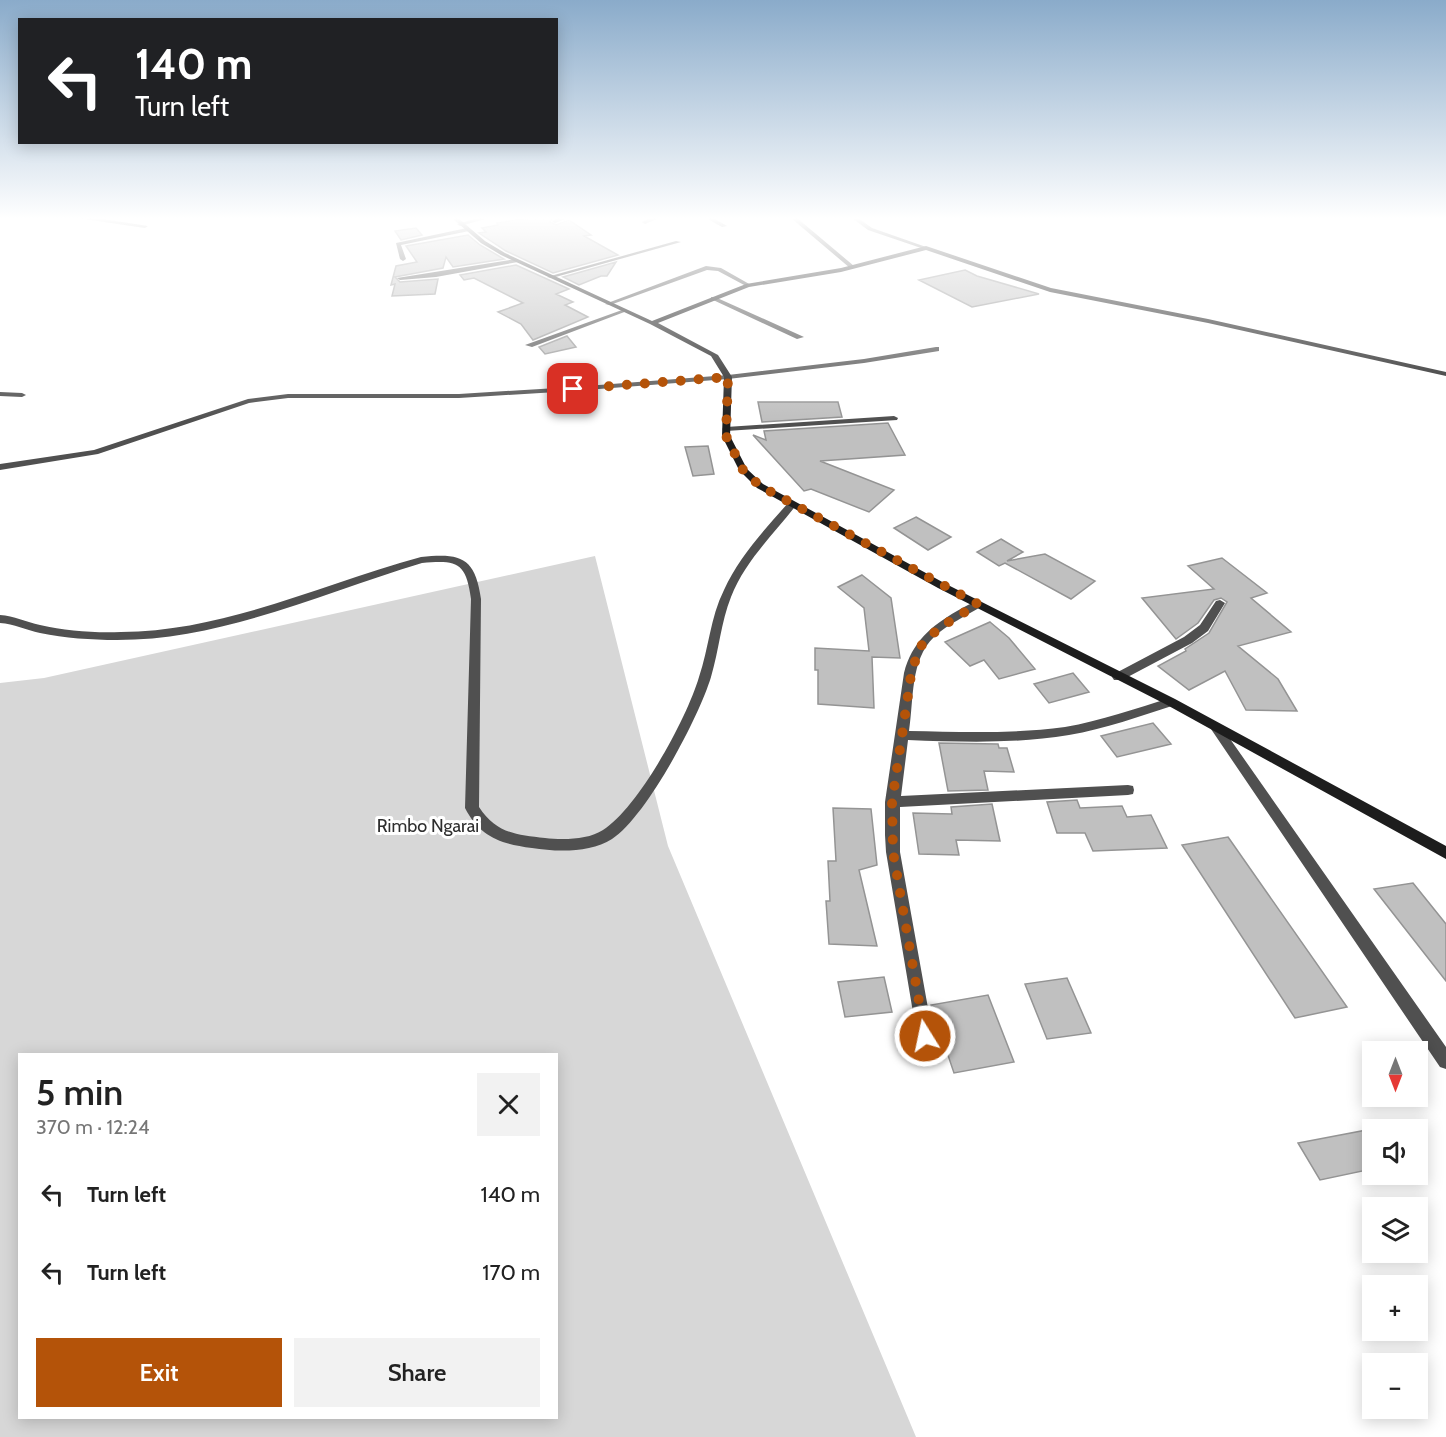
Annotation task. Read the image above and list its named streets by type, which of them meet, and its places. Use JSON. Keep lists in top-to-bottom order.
{
  "parks": ["Rimbo Ngarai"],
  "north": "bottom",
  "page": {
    "turn": ["140 m", "Turn left"],
    "map_buttons": ["+", "−"],
    "heading": ["5 min", "370 m · 12:24"],
    "list": [
      {
        "name": "Turn left",
        "value": "140 m"
      },
      {
        "name": "Turn left",
        "value": "170 m"
      }
    ],
    "buttons": ["Exit", "Share"]
  }
}
